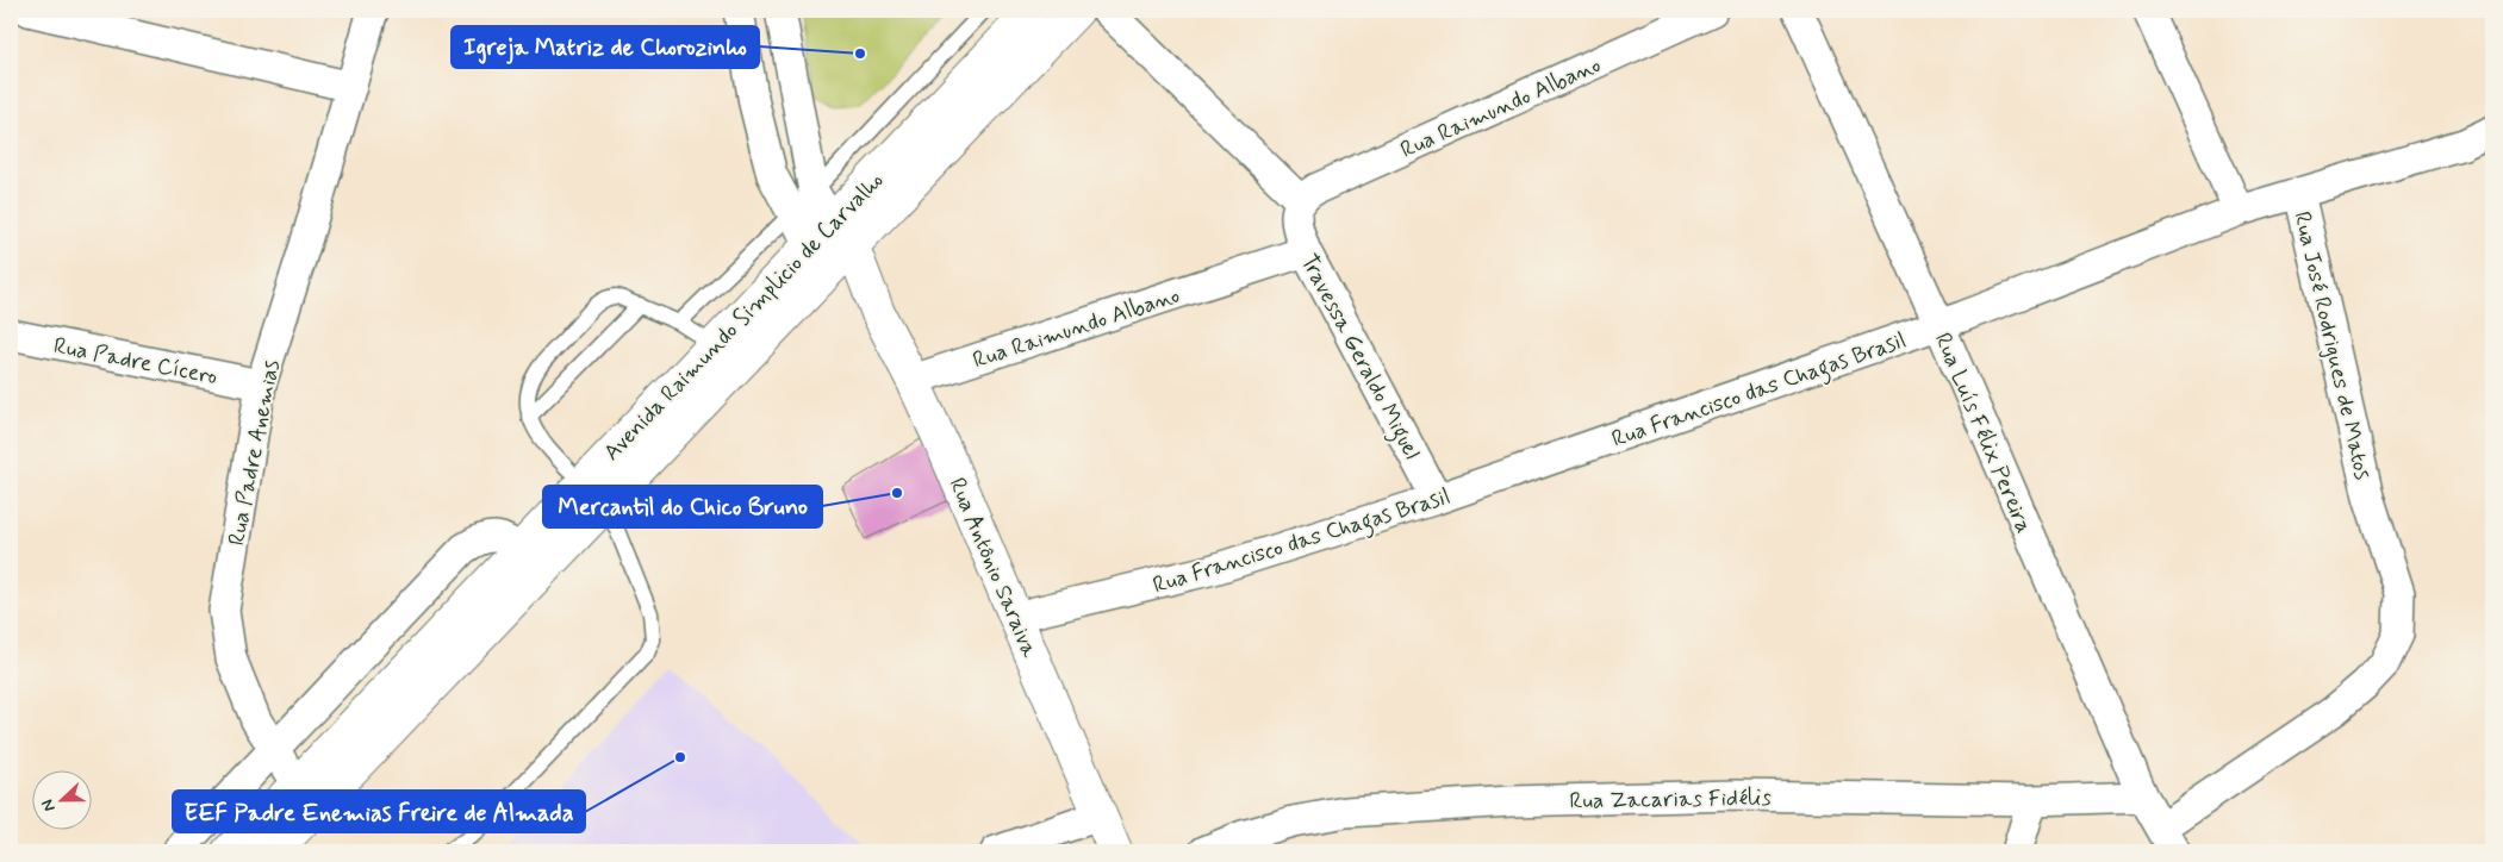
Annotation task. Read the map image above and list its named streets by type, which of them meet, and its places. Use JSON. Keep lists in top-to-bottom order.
{
  "streets": {
    "main road": ["Avenida Raimundo Simplicio de Carvalho", "Rua Antônio Saraiva"],
    "street": [
      "Rua Raimundo Albano",
      "Rua José Rodrigues de Matos",
      "Travessa Geraldo Miguel",
      "Rua Padre Cícero",
      "Rua Francisco das Chagas Brasil",
      "Rua Luís Félix Pereira",
      "Rua Padre Anemias",
      "Rua Zacarias Fidélis"
    ]
  },
  "crossings": [
    ["Rua Raimundo Albano", "Travessa Geraldo Miguel"],
    ["Rua Raimundo Albano", "Rua Antônio Saraiva"],
    ["Avenida Raimundo Simplicio de Carvalho", "Rua Padre Anemias"],
    ["Avenida Raimundo Simplicio de Carvalho", "Rua Antônio Saraiva"],
    ["Rua José Rodrigues de Matos", "Rua Francisco das Chagas Brasil"],
    ["Rua José Rodrigues de Matos", "Rua Luís Félix Pereira"],
    ["Travessa Geraldo Miguel", "Rua Francisco das Chagas Brasil"],
    ["Rua Padre Cícero", "Rua Padre Anemias"],
    ["Rua Francisco das Chagas Brasil", "Rua Luís Félix Pereira"],
    ["Rua Francisco das Chagas Brasil", "Rua Antônio Saraiva"],
    ["Rua Luís Félix Pereira", "Rua Zacarias Fidélis"]
  ],
  "places": ["Igreja Matriz de Chorozinho", "Mercantil do Chico Bruno", "EEF Padre Enemias Freire de Almada"],
  "north": "left"
}
